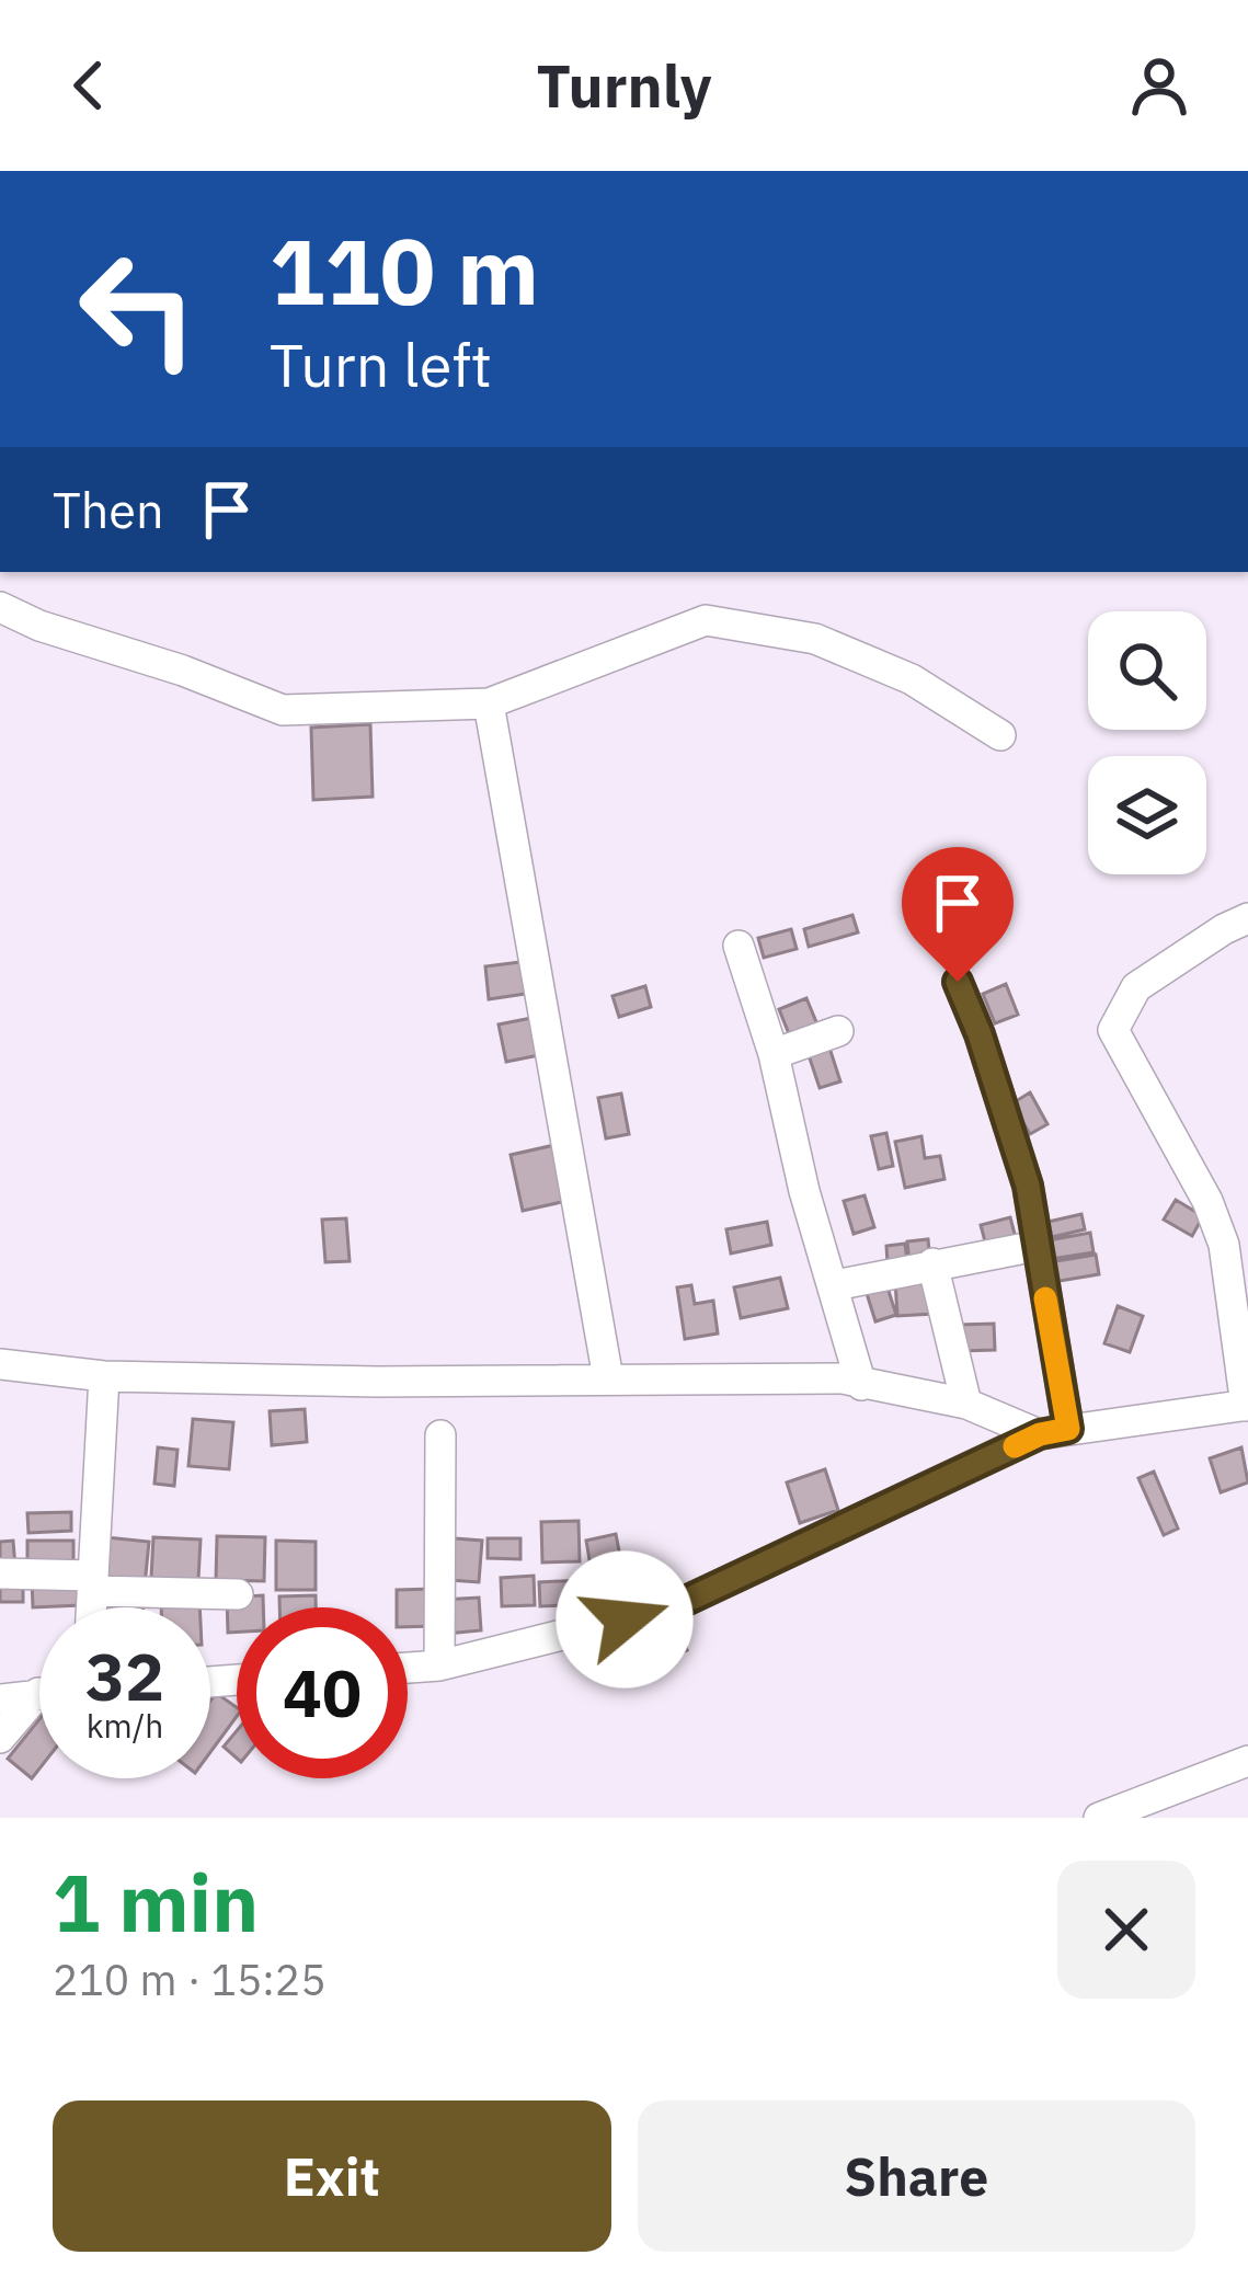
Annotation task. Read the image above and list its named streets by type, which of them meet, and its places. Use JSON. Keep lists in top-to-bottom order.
{
  "page": {
    "header": "Turnly",
    "turn": ["110 m", "Turn left"],
    "then": "Then",
    "speed": "32 km/h",
    "limit": "40",
    "heading": ["1 min", "210 m · 15:25"],
    "buttons": ["Exit", "Share"]
  }
}
